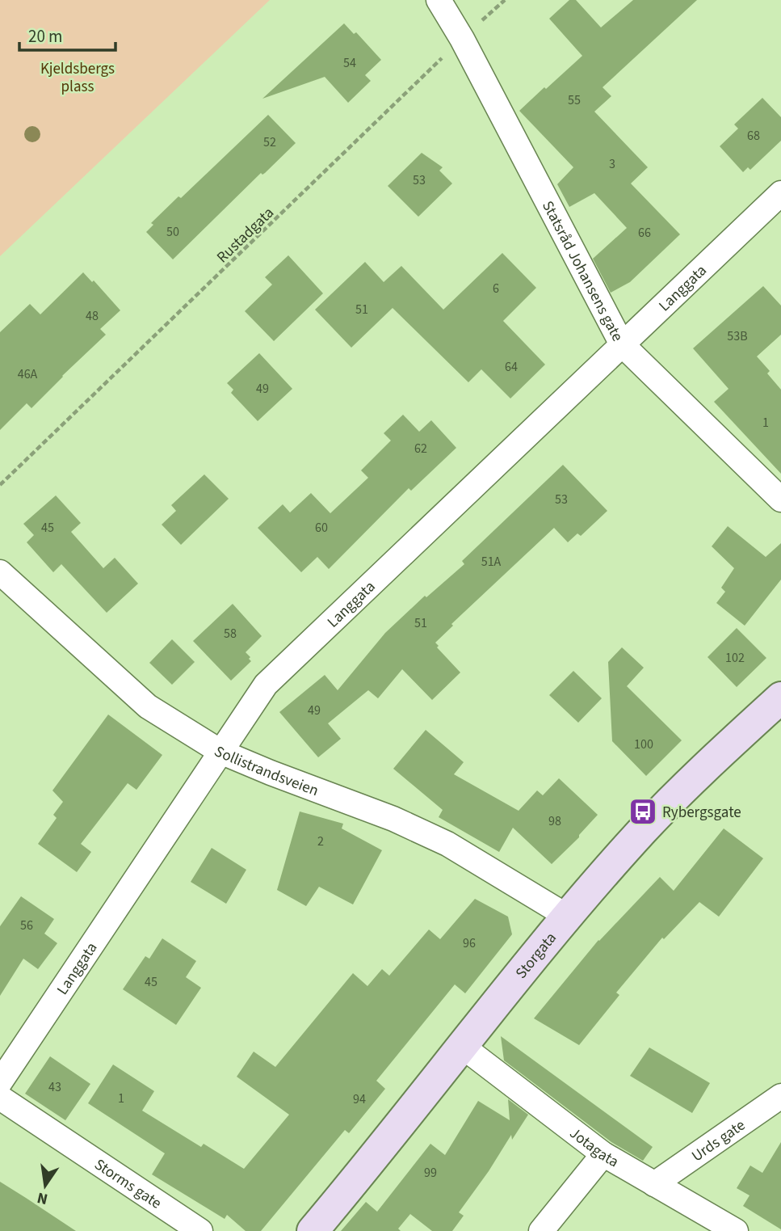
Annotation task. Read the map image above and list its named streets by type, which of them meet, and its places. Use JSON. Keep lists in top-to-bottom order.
{
  "streets": {
    "main road": ["Storgata"],
    "street": [
      "Statsråd Johansens gate",
      "Langgata",
      "Sollistrandsveien",
      "Urds gate",
      "Jotagata",
      "Storms gate"
    ],
    "path": ["Rustadgata"]
  },
  "crossings": [
    ["Rustadgata", "Statsråd Johansens gate"],
    ["Statsråd Johansens gate", "Langgata"],
    ["Langgata", "Sollistrandsveien"],
    ["Sollistrandsveien", "Storgata"],
    ["Storgata", "Jotagata"],
    ["Urds gate", "Jotagata"]
  ],
  "parks": ["Kjeldsbergs plass"],
  "places": {
    "bus stop": ["Rybergsgate"]
  },
  "house_numbers": [
    "54",
    "55",
    "68",
    "52",
    "3",
    "53",
    "50",
    "66",
    "6",
    "51",
    "48",
    "53B",
    "64",
    "46A",
    "49",
    "1",
    "62",
    "53",
    "45",
    "60",
    "51A",
    "51",
    "58",
    "102",
    "49",
    "100",
    "98",
    "2",
    "56",
    "96",
    "45",
    "43",
    "1",
    "94",
    "99"
  ],
  "scale_bar": "20 m",
  "north": "bottom"
}
